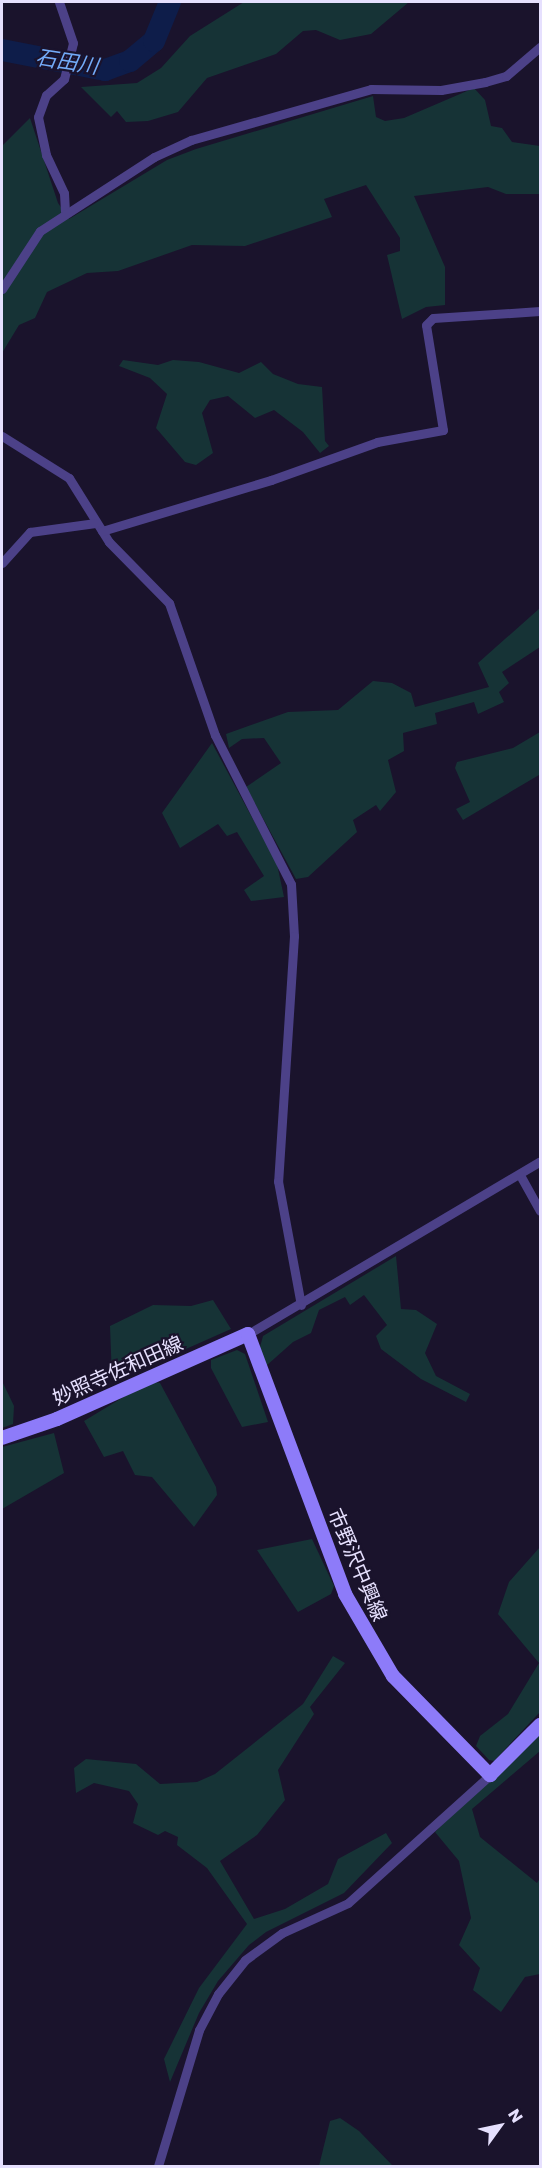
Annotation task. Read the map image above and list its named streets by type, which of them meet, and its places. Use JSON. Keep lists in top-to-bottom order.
{
  "streets": {
    "main road": ["妙照寺佐和田線", "市野沢中興線"]
  },
  "crossings": [
    ["妙照寺佐和田線", "市野沢中興線"]
  ],
  "water": ["石田川"],
  "north": "top right"
}
